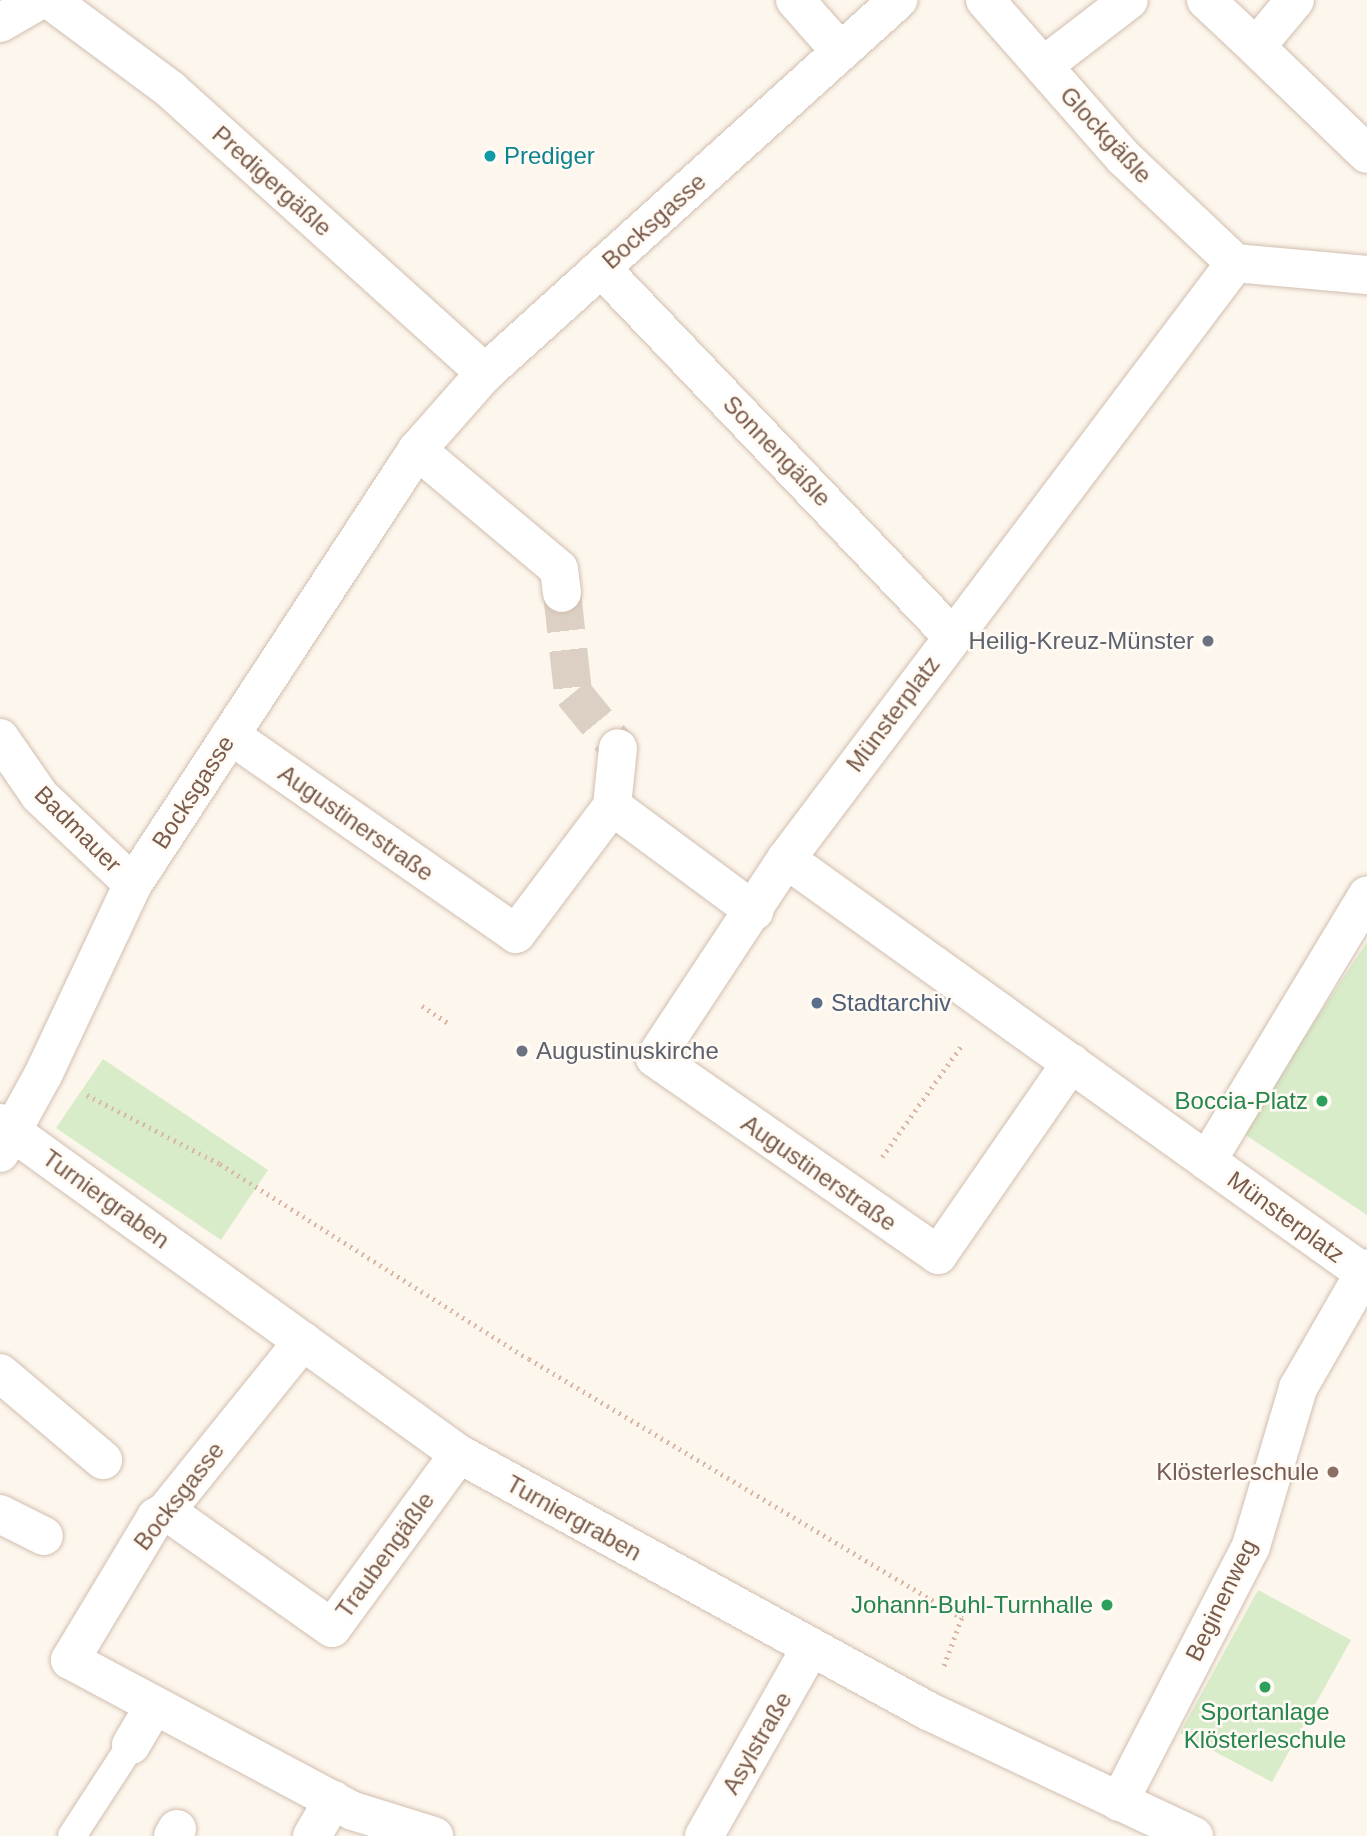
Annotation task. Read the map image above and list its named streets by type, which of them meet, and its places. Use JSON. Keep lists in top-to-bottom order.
{
  "streets": {
    "street": [
      "Glockgäßle",
      "Predigergäßle",
      "Bocksgasse",
      "Sonnengäßle",
      "Münsterplatz",
      "Augustinerstraße",
      "Badmauer",
      "Turniergraben",
      "Traubengäßle",
      "Beginenweg",
      "Asylstraße"
    ]
  },
  "crossings": [
    ["Glockgäßle", "Münsterplatz"],
    ["Predigergäßle", "Bocksgasse"],
    ["Bocksgasse", "Sonnengäßle"],
    ["Bocksgasse", "Augustinerstraße"],
    ["Bocksgasse", "Badmauer"],
    ["Bocksgasse", "Turniergraben"],
    ["Bocksgasse", "Traubengäßle"],
    ["Sonnengäßle", "Münsterplatz"],
    ["Münsterplatz", "Augustinerstraße"],
    ["Münsterplatz", "Beginenweg"],
    ["Turniergraben", "Traubengäßle"],
    ["Turniergraben", "Beginenweg"],
    ["Turniergraben", "Asylstraße"]
  ],
  "places": [
    "Prediger",
    "Heilig-Kreuz-Münster",
    "Stadtarchiv",
    "Augustinuskirche",
    "Boccia-Platz",
    "Klösterleschule",
    "Johann-Buhl-Turnhalle",
    "Sportanlage Klösterleschule"
  ]
}
